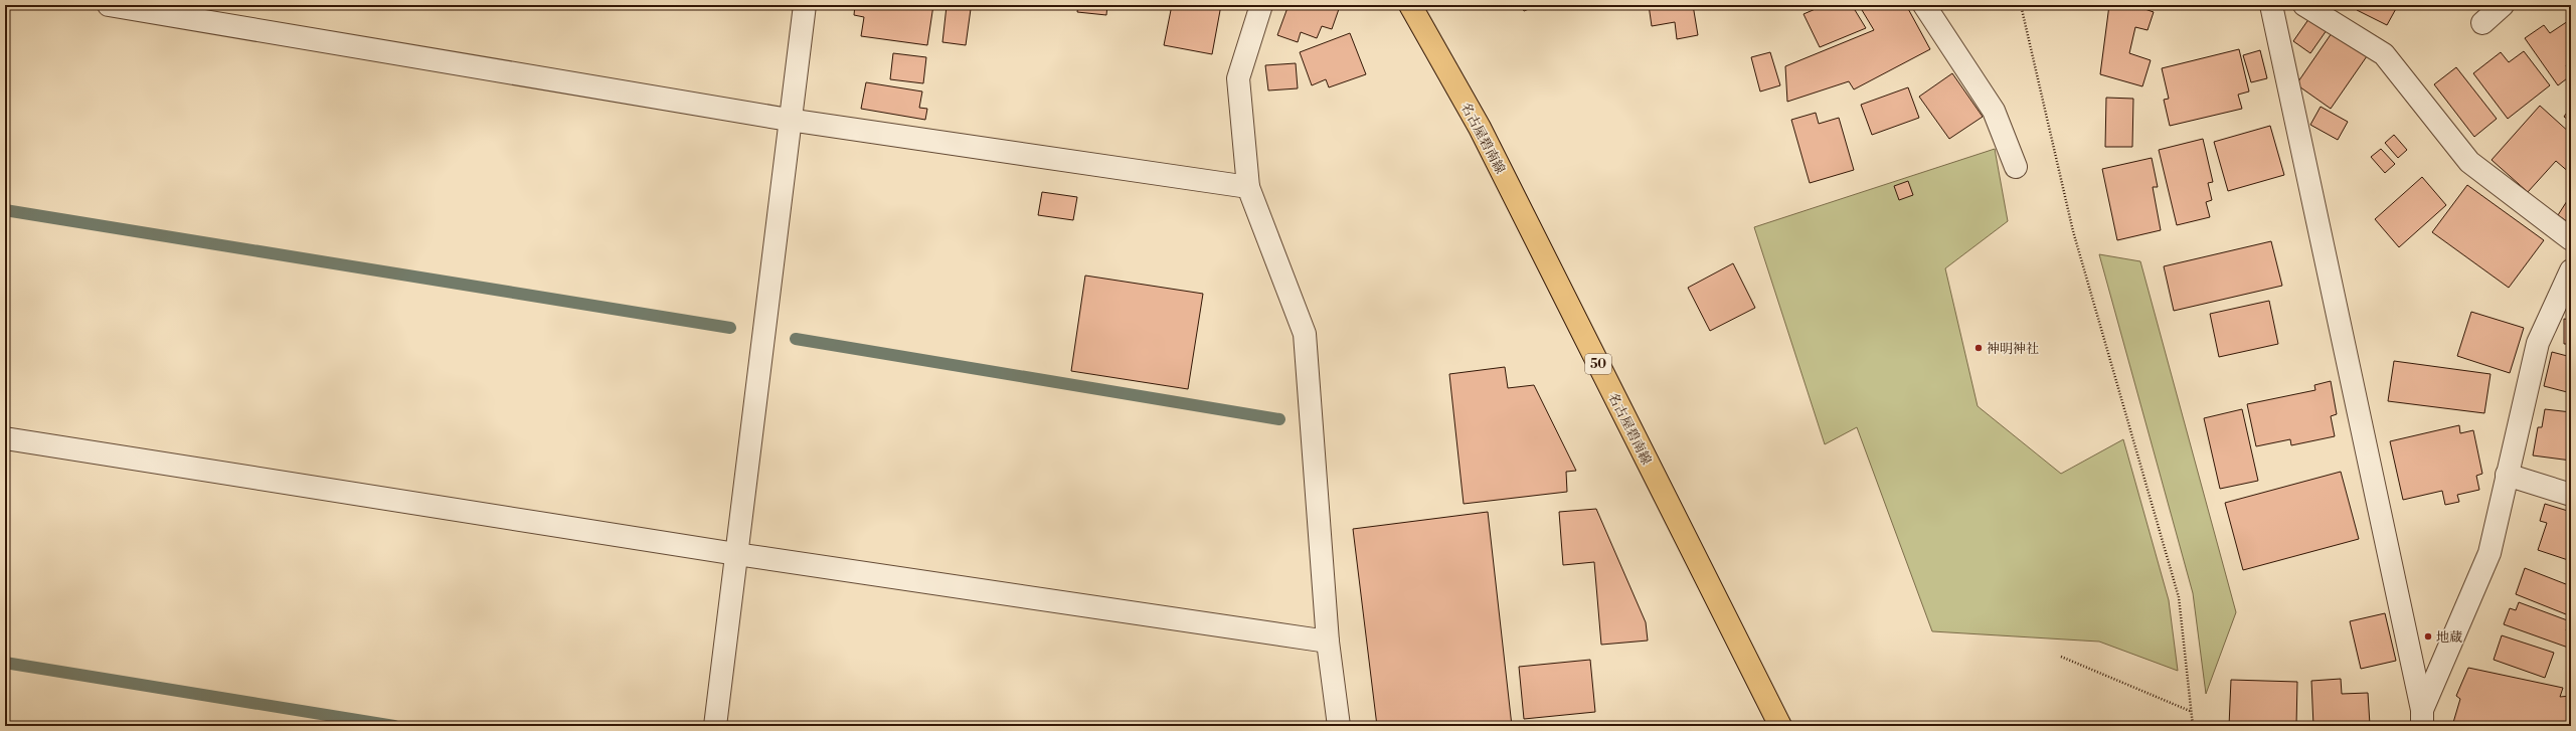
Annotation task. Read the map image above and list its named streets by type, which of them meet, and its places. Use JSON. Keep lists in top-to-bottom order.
{
  "streets": {
    "main road": ["名古屋碧南線", "50"]
  },
  "places": ["神明神社", "地蔵"]
}
